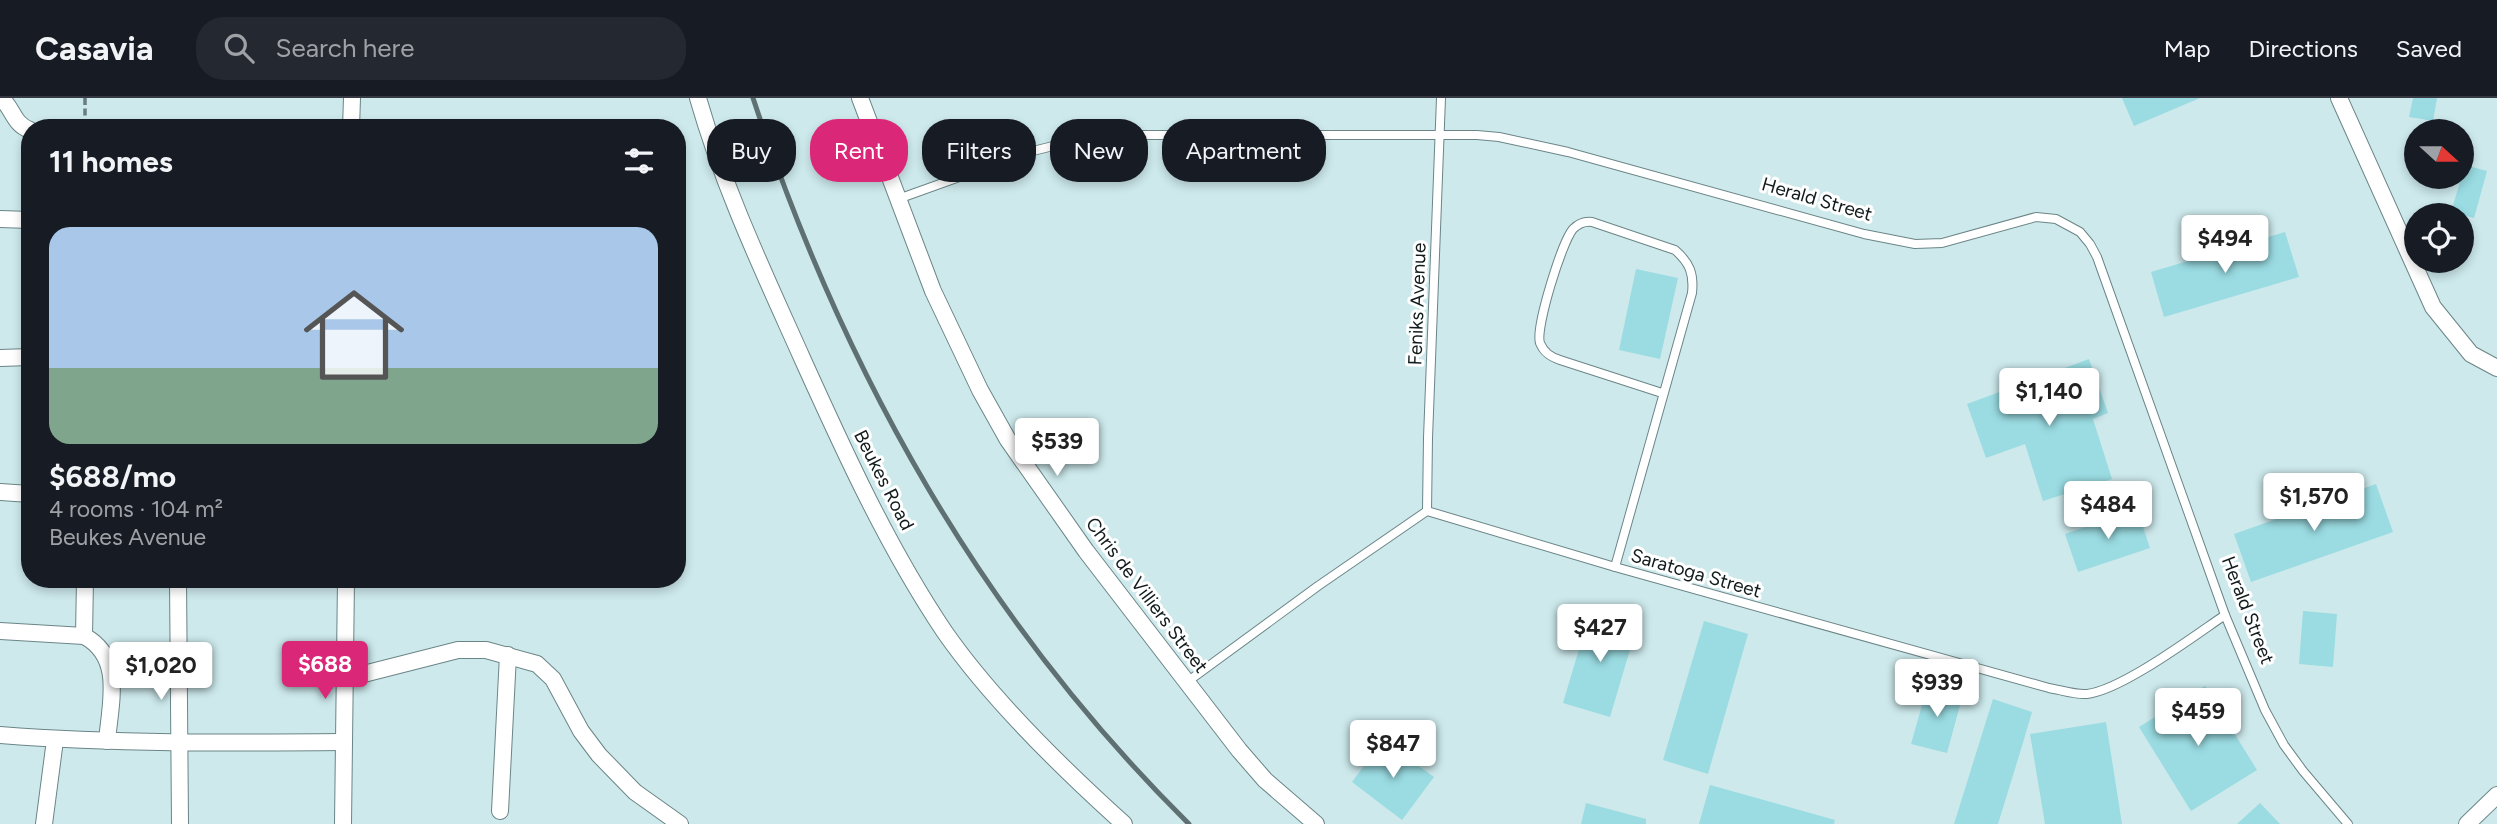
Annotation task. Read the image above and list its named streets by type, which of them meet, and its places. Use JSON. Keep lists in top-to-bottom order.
{
  "streets": {
    "street": ["Beukes Road", "Chris de Villiers Street"],
    "lane": ["Herald Street", "Feniks Avenue", "Saratoga Street"]
  },
  "crossings": [
    ["Herald Street", "Feniks Avenue"],
    ["Herald Street", "Saratoga Street"],
    ["Herald Street", "Chris de Villiers Street"],
    ["Feniks Avenue", "Saratoga Street"]
  ],
  "north": "right",
  "page": {
    "header": "Casavia",
    "search": "Search here",
    "nav": ["Map", "Directions", "Saved"],
    "chip": [
      "Buy",
      "Rent",
      "Filters",
      "New",
      "Apartment"
    ],
    "heading": "11 homes",
    "list": [
      {
        "name": "$688/mo",
        "note": "4 rooms · 104 m² · Beukes Avenue"
      }
    ],
    "price": [
      "$494",
      "$1,140",
      "$539",
      "$1,570",
      "$484",
      "$427",
      "$688",
      "$1,020",
      "$939",
      "$459",
      "$847"
    ]
  }
}
